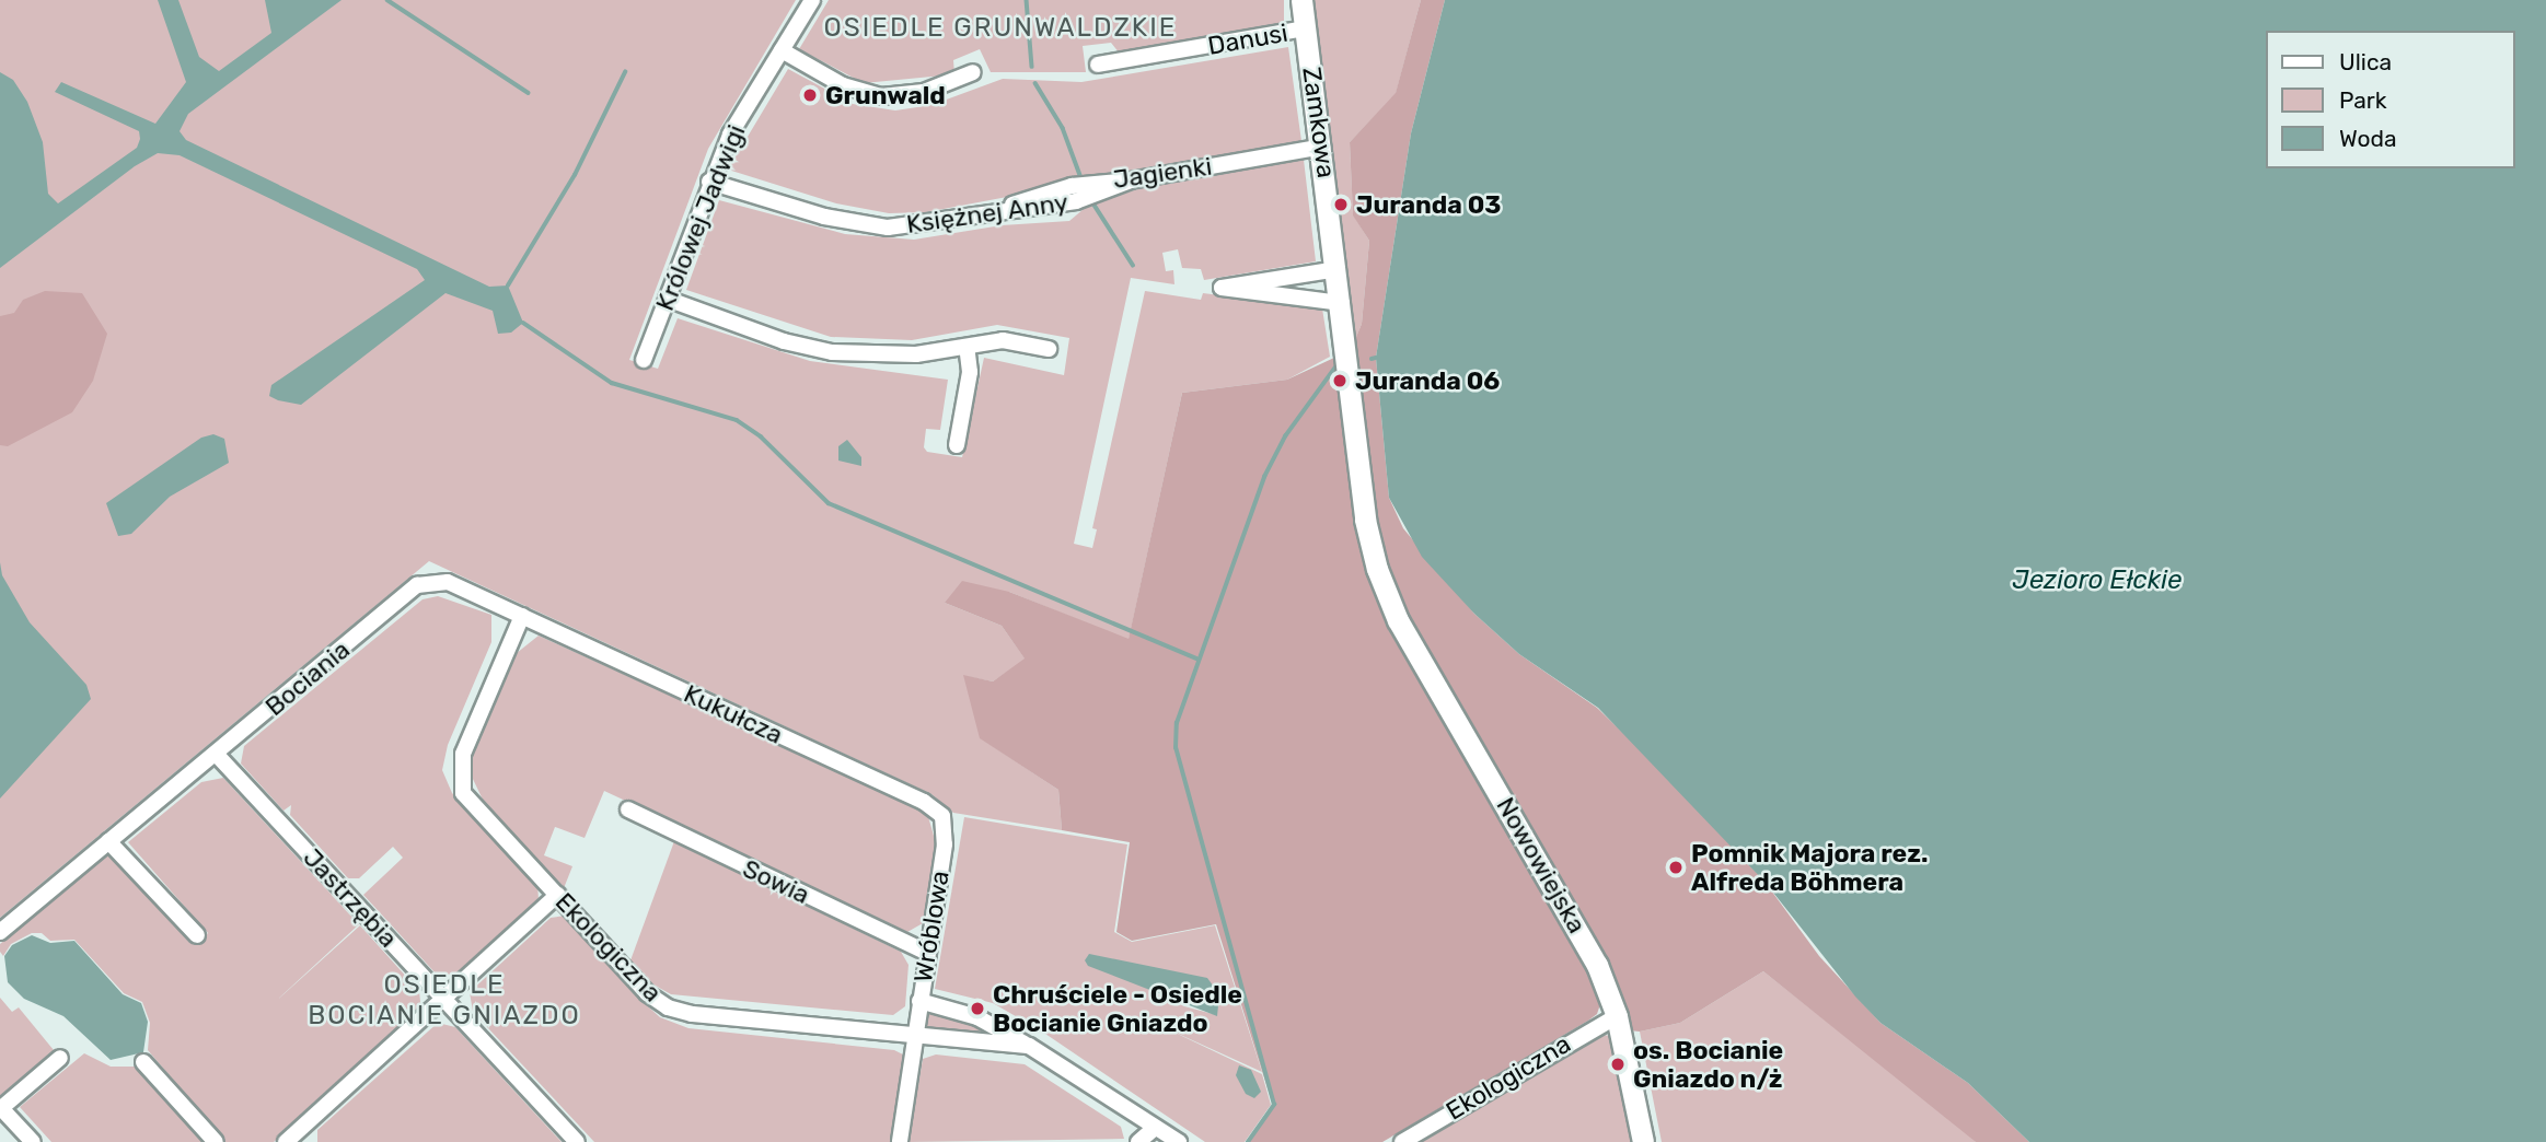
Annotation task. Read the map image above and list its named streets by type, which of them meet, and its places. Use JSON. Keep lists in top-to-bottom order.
{
  "streets": {
    "street": [
      "Danusi",
      "Zamkowa",
      "Jagienki",
      "Księżnej Anny",
      "Królowej Jadwigi",
      "Bociania",
      "Kukułcza",
      "Nowowiejska",
      "Sowia",
      "Jastrzębia",
      "Wróblowa",
      "Ekologiczna"
    ]
  },
  "crossings": [
    ["Danusi", "Zamkowa"],
    ["Zamkowa", "Jagienki"],
    ["Zamkowa", "Nowowiejska"],
    ["Jagienki", "Księżnej Anny"],
    ["Księżnej Anny", "Królowej Jadwigi"],
    ["Bociania", "Kukułcza"],
    ["Bociania", "Jastrzębia"],
    ["Bociania", "Ekologiczna"],
    ["Kukułcza", "Wróblowa"],
    ["Kukułcza", "Ekologiczna"],
    ["Nowowiejska", "Ekologiczna"],
    ["Sowia", "Wróblowa"],
    ["Wróblowa", "Ekologiczna"]
  ],
  "districts": ["OSIEDLE GRUNWALDZKIE", "OSIEDLE BOCIANIE GNIAZDO"],
  "water": ["Jezioro Ełckie"],
  "places": [
    "Grunwald",
    "Juranda 03",
    "Juranda 06",
    "Pomnik Majora rez. Alfreda Böhmera",
    "Chruściele - Osiedle Bocianie Gniazdo",
    "os. Bocianie Gniazdo n/ż"
  ],
  "legend": ["Ulica", "Park", "Woda"]
}
